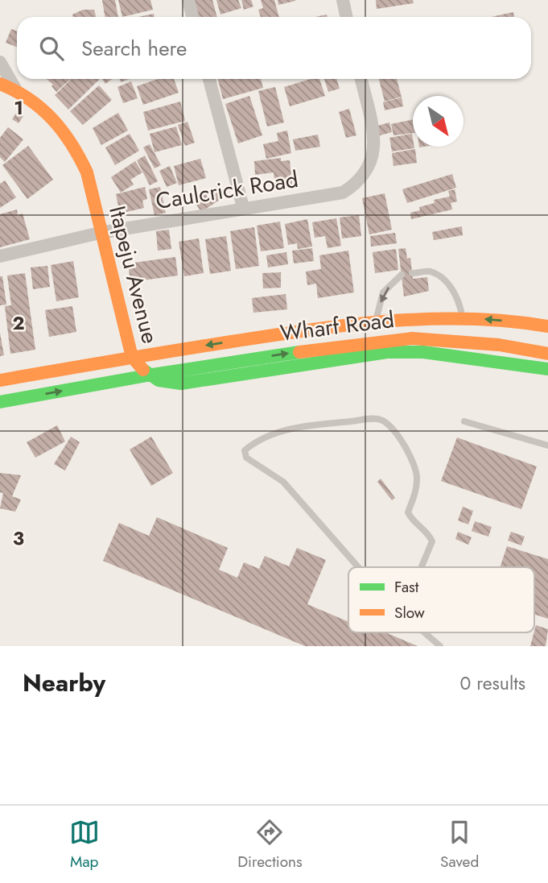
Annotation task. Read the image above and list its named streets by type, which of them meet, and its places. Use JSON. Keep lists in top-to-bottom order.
{
  "streets": {
    "main road": ["Itapeju Avenue", "Wharf Road"],
    "street": ["Caulcrick Road"]
  },
  "crossings": [
    ["Caulcrick Road", "Itapeju Avenue"],
    ["Itapeju Avenue", "Wharf Road"]
  ],
  "legend": ["Fast", "Slow"],
  "north": "bottom right",
  "page": {
    "search": "Search here",
    "heading": ["Nearby", "0 results"],
    "nav": ["Map", "Directions", "Saved"]
  },
  "grid": {
    "rows": ["1", "2", "3"]
  }
}
